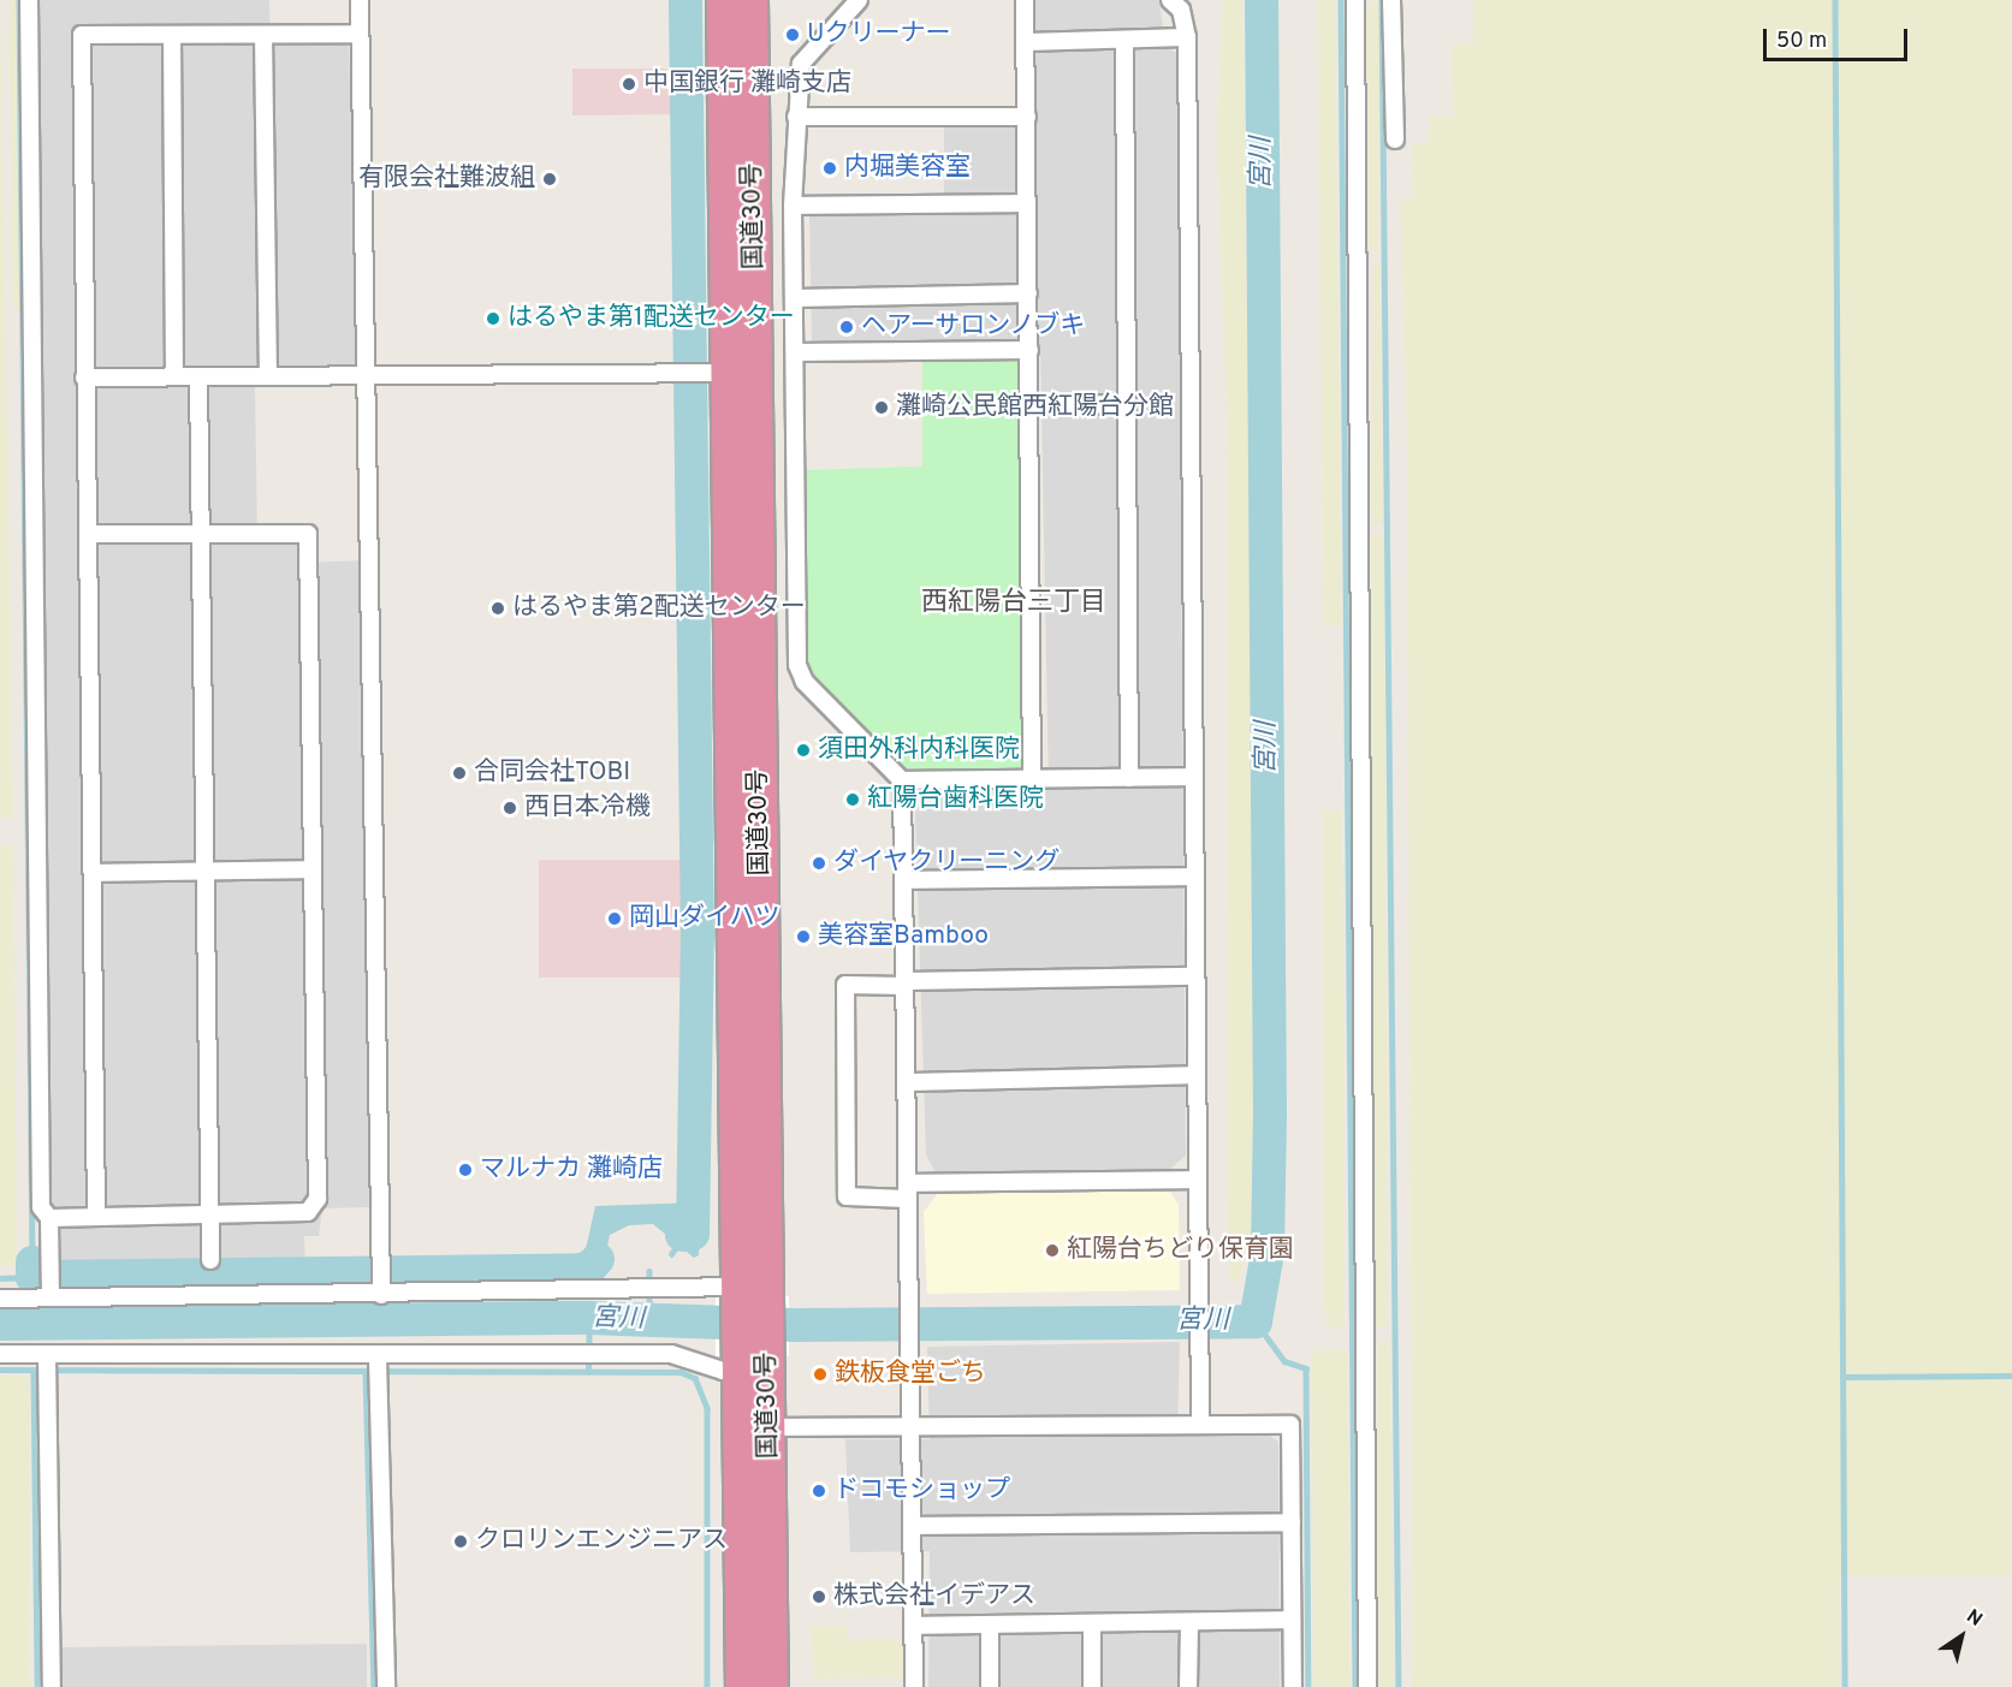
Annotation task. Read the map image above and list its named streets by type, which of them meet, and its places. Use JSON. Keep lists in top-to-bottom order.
{
  "streets": {
    "highway": ["国道30号"]
  },
  "districts": ["西紅陽台三丁目"],
  "water": ["宮川"],
  "places": [
    "Uクリーナー",
    "中国銀行 灘崎支店",
    "内堀美容室",
    "有限会社難波組",
    "はるやま第1配送センター",
    "ヘアーサロンノブキ",
    "灘崎公民館西紅陽台分館",
    "はるやま第2配送センター",
    "須田外科内科医院",
    "合同会社TOBI",
    "紅陽台歯科医院",
    "西日本冷機",
    "ダイヤクリーニング",
    "岡山ダイハツ",
    "美容室Bamboo",
    "マルナカ 灘崎店",
    "紅陽台ちどり保育園",
    "鉄板食堂ごち",
    "ドコモショップ",
    "クロリンエンジニアス",
    "株式会社イデアス"
  ],
  "scale_bar": "50 m",
  "north": "top right"
}
